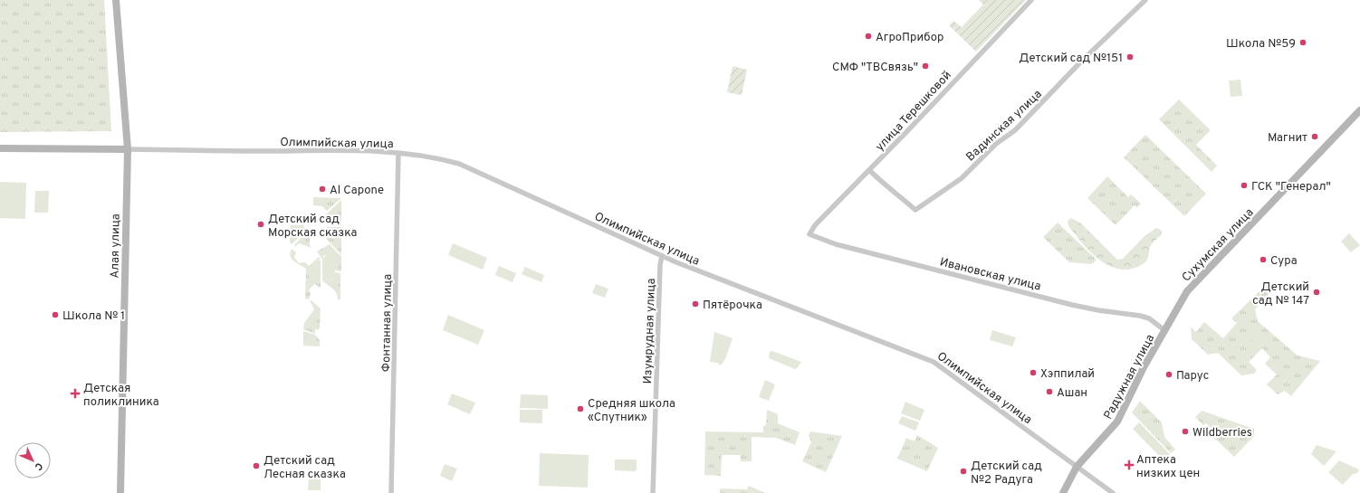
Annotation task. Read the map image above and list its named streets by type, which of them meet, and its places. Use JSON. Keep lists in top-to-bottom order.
{
  "streets": {
    "main road": ["Сухумская улица", "Алая улица", "Радужная улица"],
    "street": [
      "улица Терешковой",
      "Вадинская улица",
      "Олимпийская улица",
      "Ивановская улица",
      "Фонтанная улица",
      "Изумрудная улица"
    ]
  },
  "crossings": [
    ["улица Терешковой", "Вадинская улица"],
    ["улица Терешковой", "Ивановская улица"],
    ["Олимпийская улица", "Алая улица"],
    ["Олимпийская улица", "Фонтанная улица"],
    ["Олимпийская улица", "Изумрудная улица"],
    ["Олимпийская улица", "Радужная улица"],
    ["Сухумская улица", "Радужная улица"],
    ["Ивановская улица", "Радужная улица"]
  ],
  "places": {
    "other": [
      "АгроПрибор",
      "Школа №59",
      "Детский сад №151",
      "СМФ \"ТВСвязь\"",
      "Магнит",
      "ГСК \"Генерал\"",
      "Al Capone",
      "Детский сад Морская сказка",
      "Сура",
      "Детский сад № 147",
      "Пятёрочка",
      "Школа № 1",
      "Хэппилай",
      "Парус",
      "Ашан",
      "Средняя школа «Спутник»",
      "Wildberries",
      "Детский сад Лесная сказка",
      "Детский сад №2 Радуга"
    ],
    "health": ["Детская поликлиника", "Аптека низких цен"]
  },
  "north": "bottom right"
}
